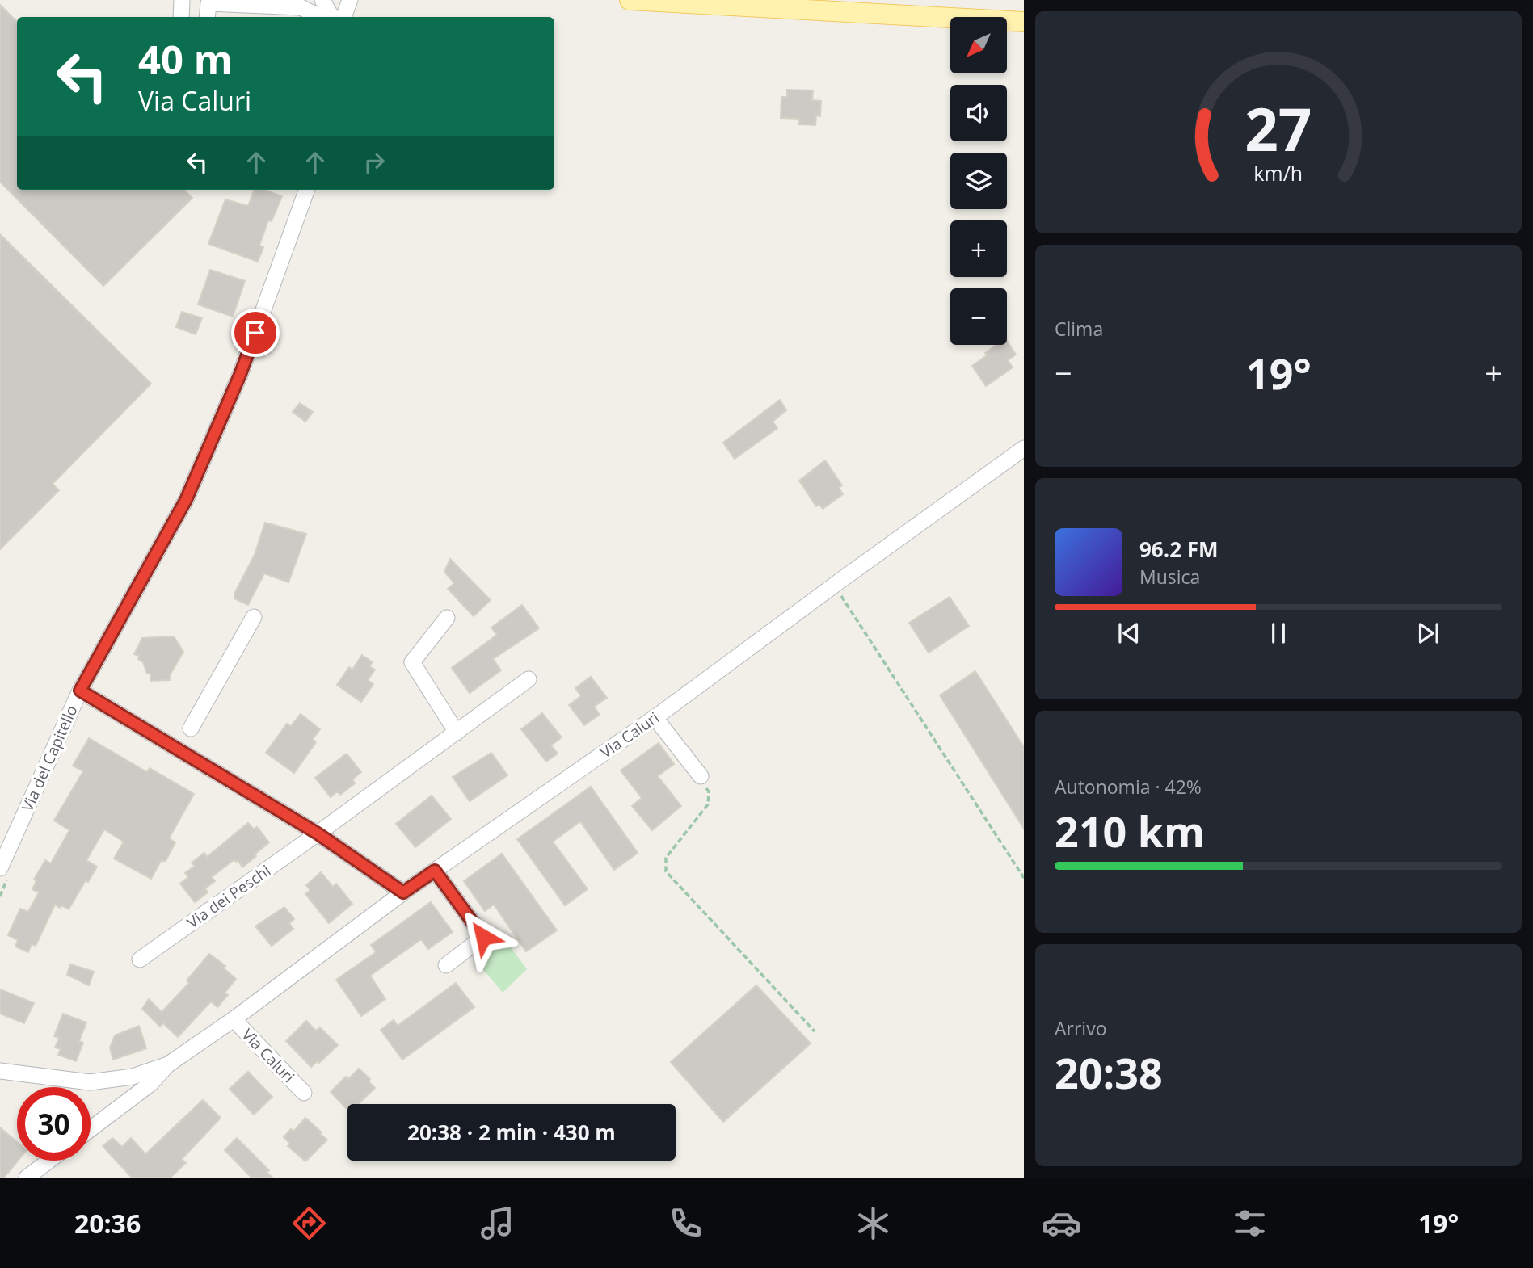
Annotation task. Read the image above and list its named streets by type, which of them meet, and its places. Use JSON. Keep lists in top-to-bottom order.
{
  "streets": {
    "street": ["Via Caluri", "Via del Capitello", "Via dei Peschi"]
  },
  "north": "bottom left",
  "page": {
    "map_buttons": ["+", "−"],
    "turn": ["40 m", "Via Caluri"],
    "tile": [
      "Clima",
      ["Autonomia · 42%", "210 km"],
      ["Arrivo", "20:38"]
    ],
    "heat": ["−", "19°", "+"],
    "song": ["96.2 FM", "Musica"],
    "limit": "30",
    "trip": "20:38 · 2 min · 430 m",
    "tabs": ["20:36", "19°"],
    "gauge": ["27", "km/h"]
  }
}
